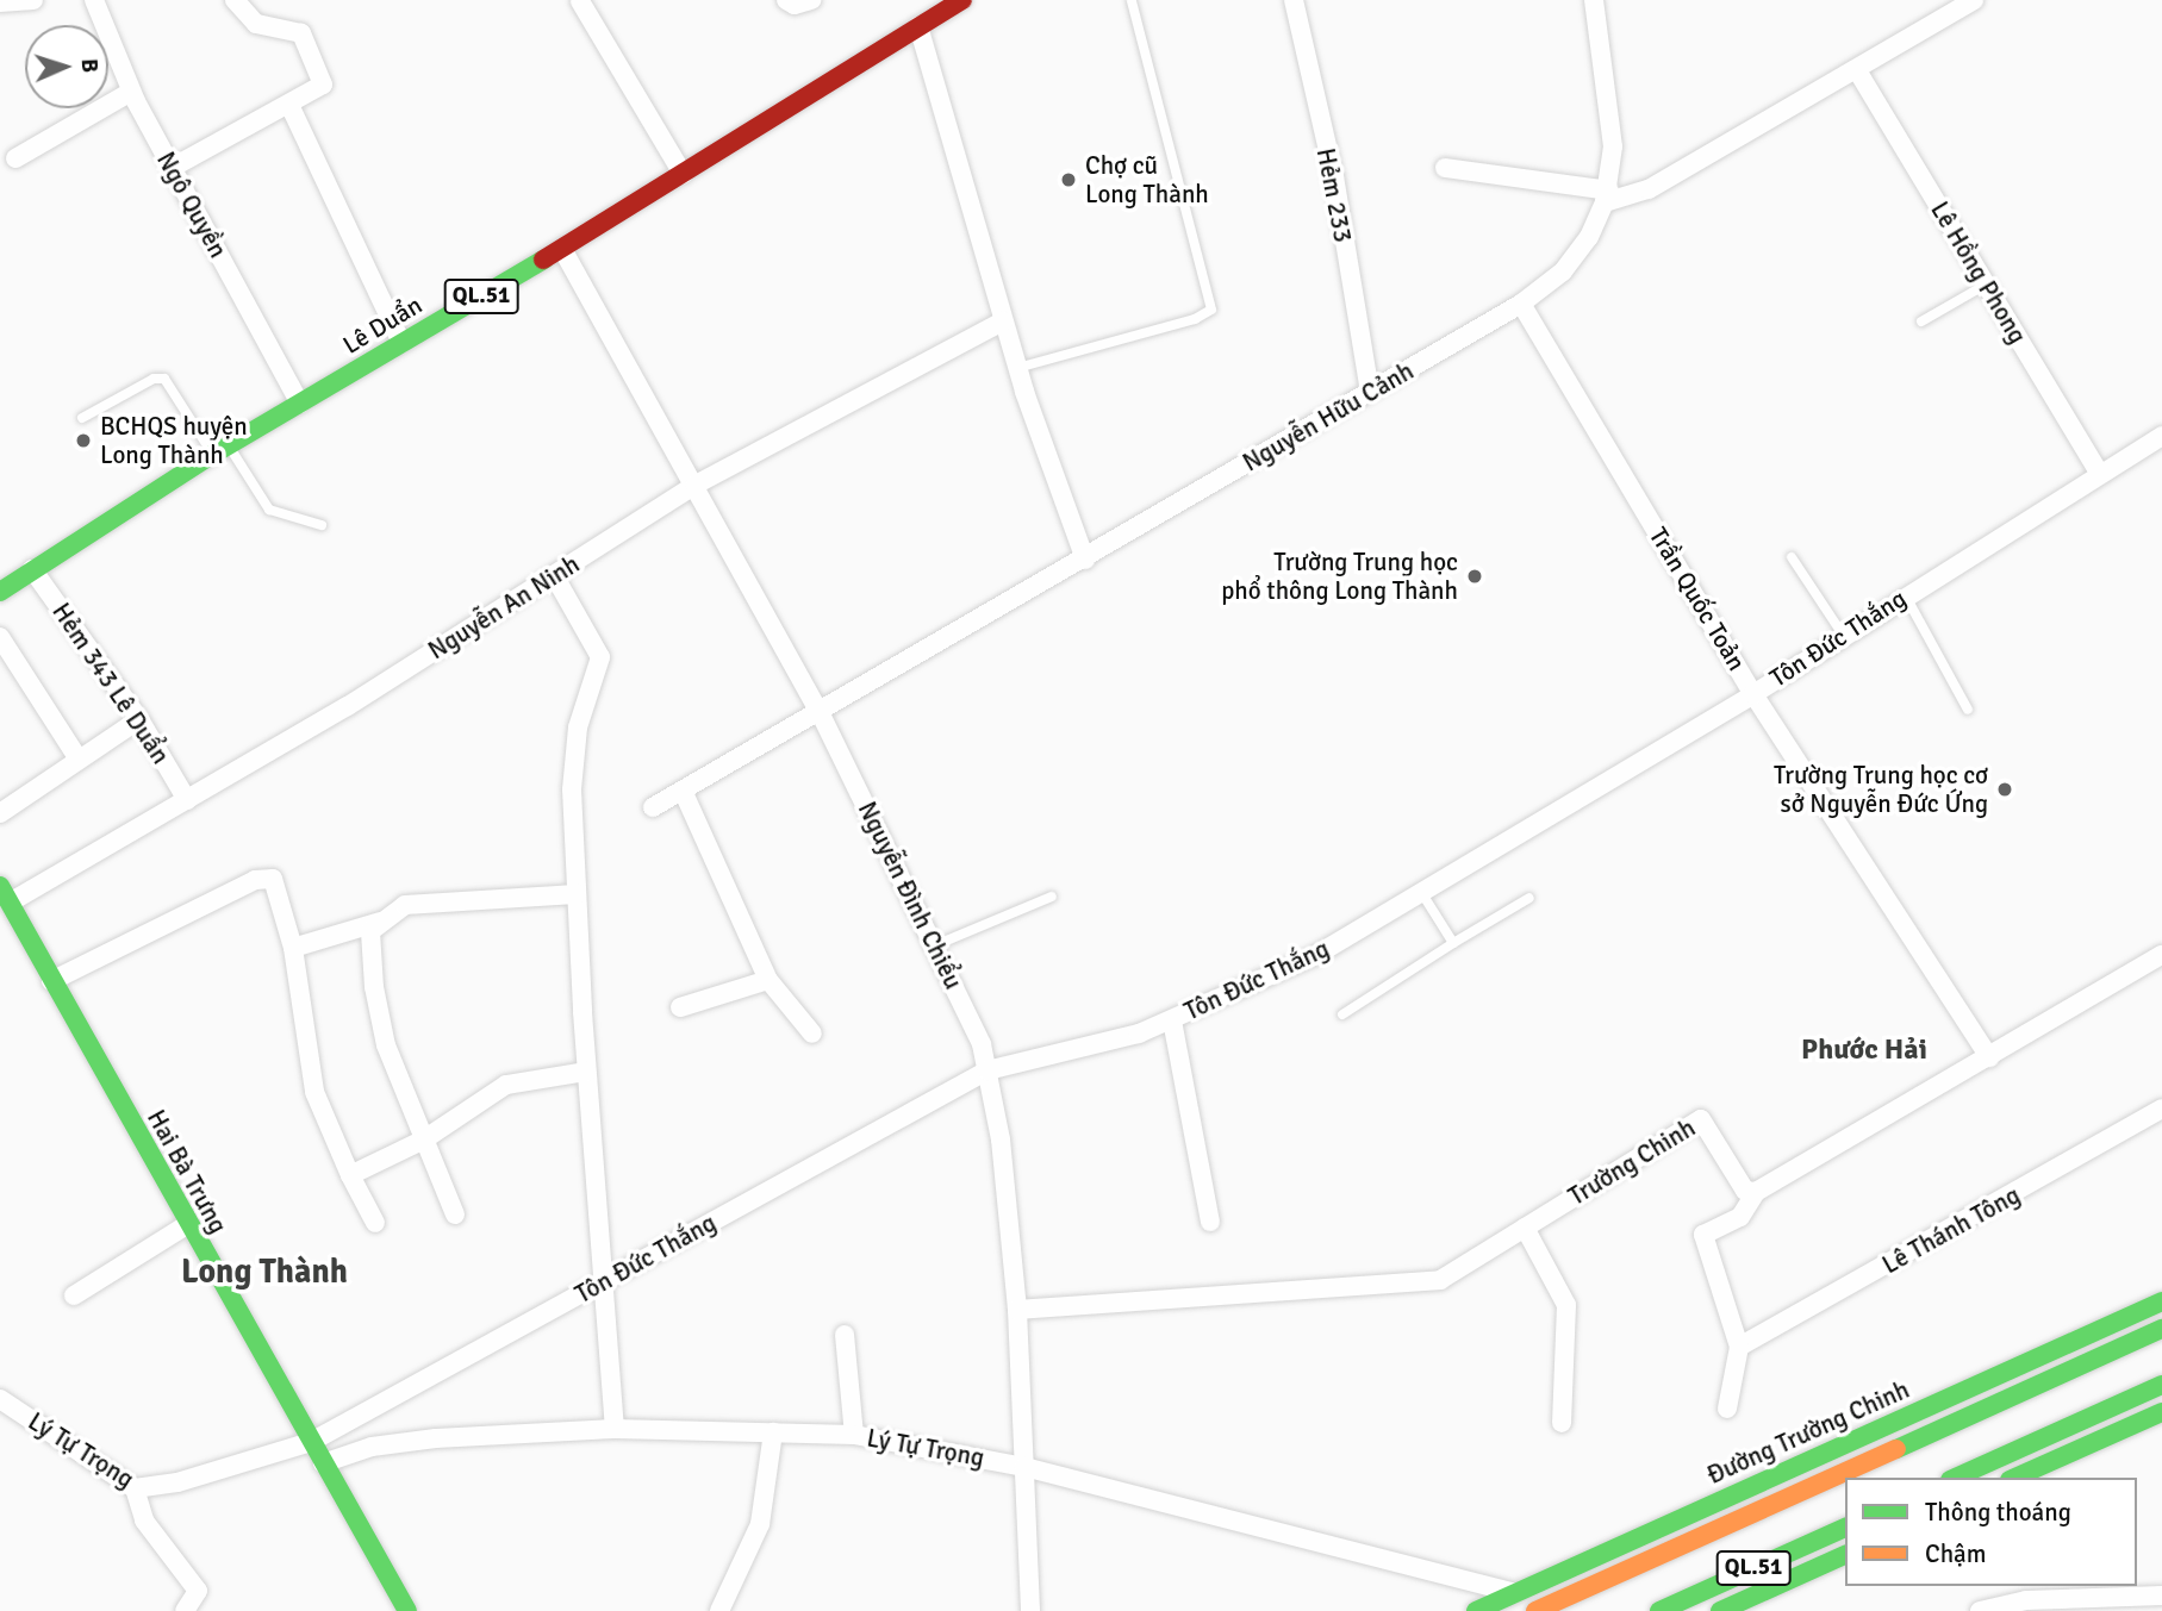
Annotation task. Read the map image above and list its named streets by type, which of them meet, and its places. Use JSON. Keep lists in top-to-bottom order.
{
  "streets": {
    "main road": [
      "QL.51",
      "Lê Duẩn",
      "Hai Bà Trưng",
      "Đường Trường Chinh"
    ],
    "street": [
      "Hẻm 233",
      "Ngô Quyền",
      "Lê Hồng Phong",
      "Nguyễn Hữu Cảnh",
      "Trần Quốc Toản",
      "Nguyễn An Ninh",
      "Tôn Đức Thắng",
      "Hẻm 343 Lê Duẩn",
      "Nguyễn Đình Chiểu",
      "Trường Chinh",
      "Lê Thánh Tông",
      "Lý Tự Trọng"
    ]
  },
  "crossings": [
    ["Hẻm 233", "Nguyễn Hữu Cảnh"],
    ["Ngô Quyền", "Lê Duẩn"],
    ["Lê Hồng Phong", "Tôn Đức Thắng"],
    ["Lê Duẩn", "Hẻm 343 Lê Duẩn"],
    ["Lê Duẩn", "Nguyễn Đình Chiểu"],
    ["Nguyễn Hữu Cảnh", "Trần Quốc Toản"],
    ["Nguyễn Hữu Cảnh", "Nguyễn Đình Chiểu"],
    ["Trần Quốc Toản", "Tôn Đức Thắng"],
    ["Nguyễn An Ninh", "Hẻm 343 Lê Duẩn"],
    ["Nguyễn An Ninh", "Nguyễn Đình Chiểu"],
    ["Nguyễn An Ninh", "Hai Bà Trưng"],
    ["Tôn Đức Thắng", "Nguyễn Đình Chiểu"],
    ["Tôn Đức Thắng", "Hai Bà Trưng"],
    ["Tôn Đức Thắng", "Lý Tự Trọng"],
    ["Nguyễn Đình Chiểu", "Trường Chinh"],
    ["Nguyễn Đình Chiểu", "Lý Tự Trọng"],
    ["Hai Bà Trưng", "Lý Tự Trọng"],
    ["Đường Trường Chinh", "Lý Tự Trọng"]
  ],
  "districts": ["Phước Hải", "Long Thành"],
  "places": [
    "Chợ cũ Long Thành",
    "BCHQS huyện Long Thành",
    "Trường Trung học phổ thông Long Thành",
    "Trường Trung học cơ sở Nguyễn Đức Ứng"
  ],
  "legend": ["Thông thoáng", "Chậm"],
  "north": "right"
}
